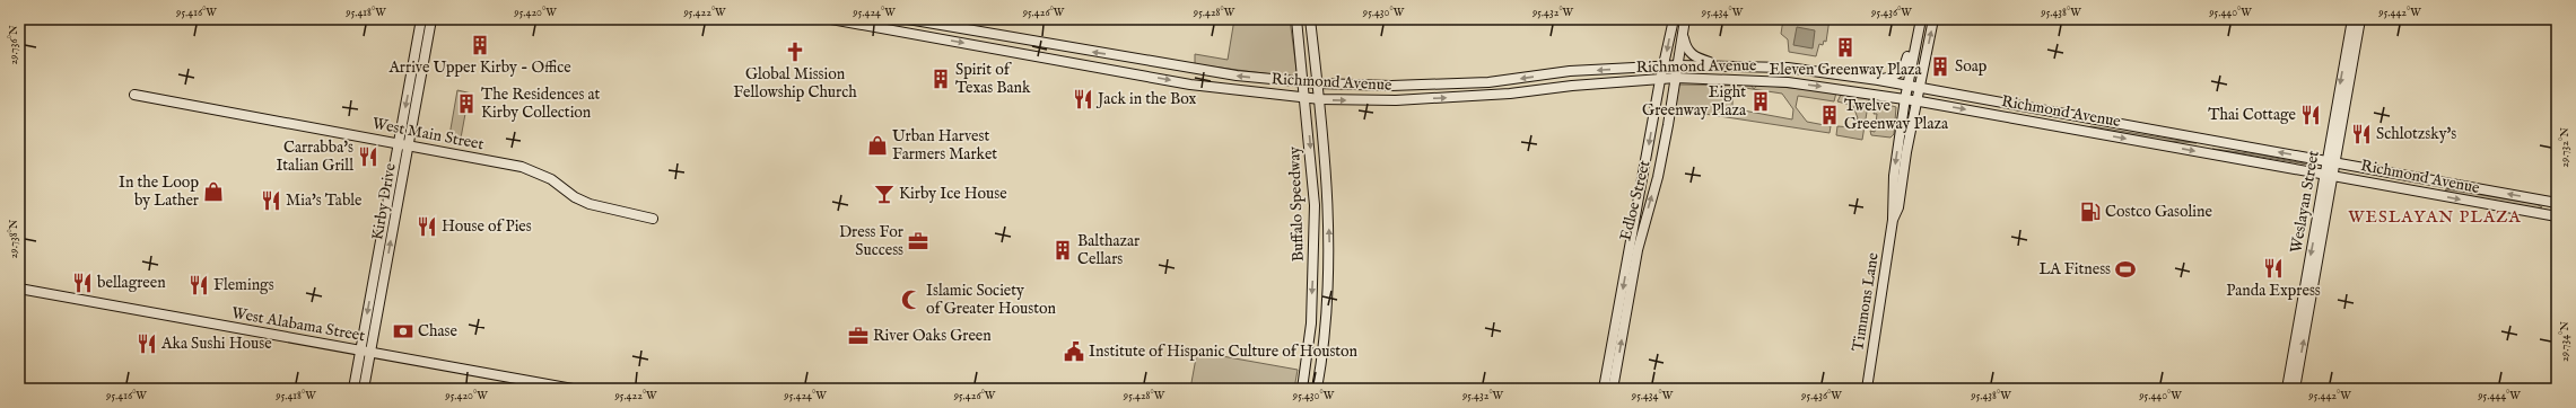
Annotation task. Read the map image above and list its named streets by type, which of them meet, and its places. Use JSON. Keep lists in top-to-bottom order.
{
  "streets": {
    "main road": [
      "Richmond Avenue",
      "West Main Street",
      "Edloe Street",
      "Kirby Drive",
      "Weslayan Street",
      "Buffalo Speedway",
      "Timmons Lane",
      "West Alabama Street"
    ]
  },
  "crossings": [
    ["Richmond Avenue", "Edloe Street"],
    ["Richmond Avenue", "Weslayan Street"],
    ["Richmond Avenue", "Buffalo Speedway"],
    ["Richmond Avenue", "Timmons Lane"],
    ["West Main Street", "Kirby Drive"],
    ["Kirby Drive", "West Alabama Street"]
  ],
  "districts": ["WESLAYAN PLAZA"],
  "places": {
    "building": [
      "Arrive Upper Kirby - Office",
      "Eleven Greenway Plaza",
      "Soap",
      "Spirit of Texas Bank",
      "Eight Greenway Plaza",
      "The Residences at Kirby Collection",
      "Twelve Greenway Plaza",
      "Balthazar Cellars"
    ],
    "church": ["Global Mission Fellowship Church"],
    "restaurant": [
      "Jack in the Box",
      "Thai Cottage",
      "Schlotzsky's",
      "Carrabba's Italian Grill",
      "Mia's Table",
      "House of Pies",
      "Panda Express",
      "bellagreen",
      "Flemings",
      "Aka Sushi House"
    ],
    "shop": ["Urban Harvest Farmers Market", "In the Loop by Lather"],
    "bar": ["Kirby Ice House"],
    "fuel station": ["Costco Gasoline"],
    "office": ["Dress For Success", "River Oaks Green"],
    "sports": ["LA Fitness"],
    "mosque": ["Islamic Society of Greater Houston"],
    "bank": ["Chase"],
    "public building": ["Institute of Hispanic Culture of Houston"]
  },
  "coordinates": [
    "95.416°W",
    "95.418°W",
    "95.420°W",
    "95.422°W",
    "95.424°W",
    "95.426°W",
    "95.428°W",
    "95.430°W",
    "95.432°W",
    "95.434°W",
    "95.436°W",
    "95.438°W",
    "95.440°W",
    "95.442°W",
    "29.736°N",
    "29.732°N",
    "29.738°N",
    "29.734°N",
    "95.444°W"
  ]
}
